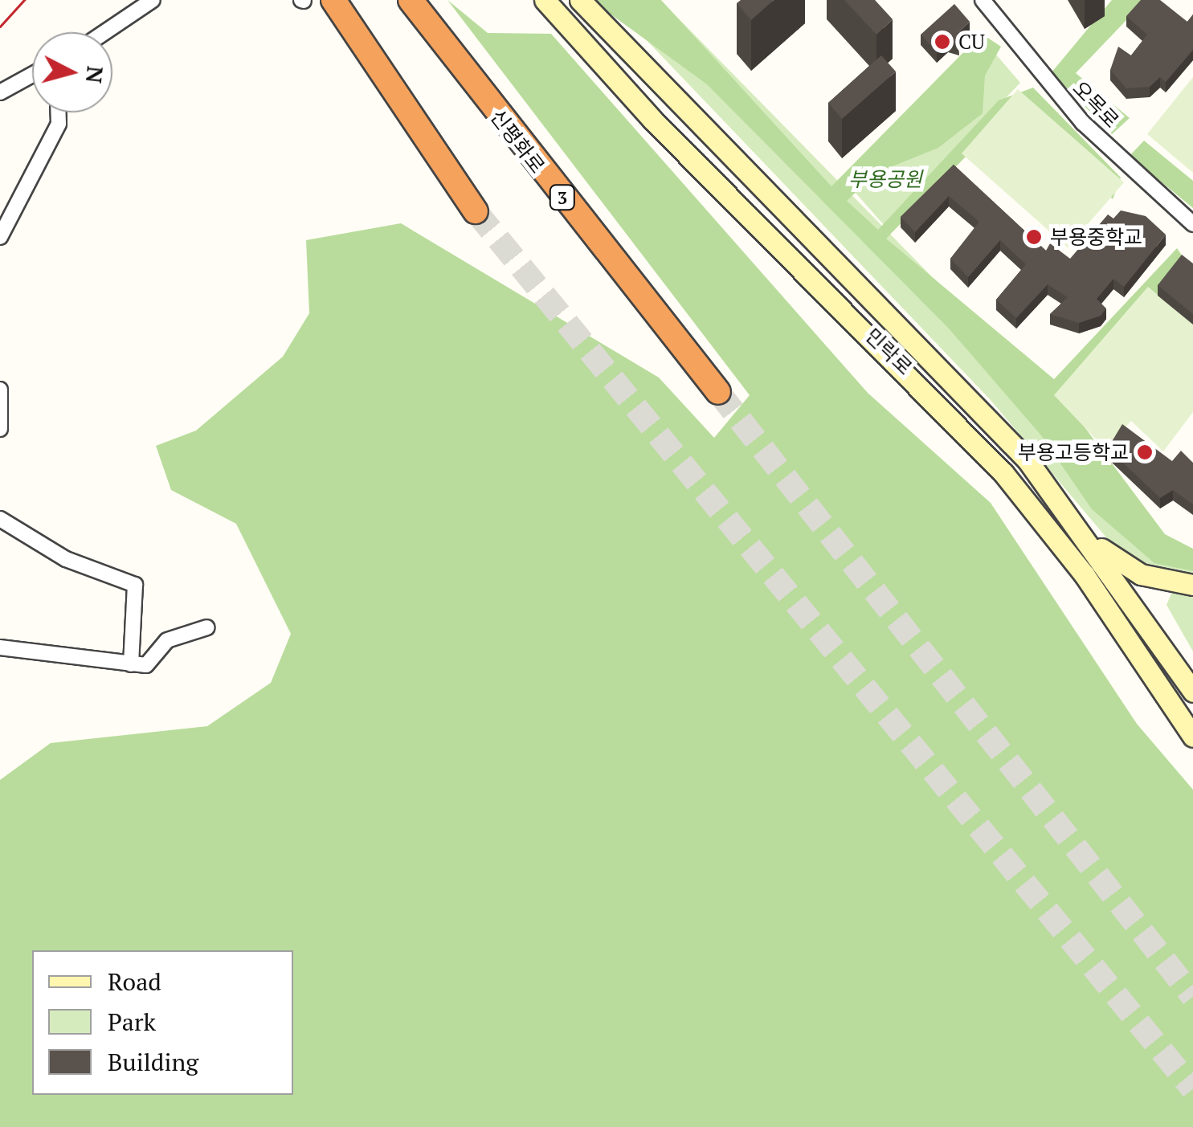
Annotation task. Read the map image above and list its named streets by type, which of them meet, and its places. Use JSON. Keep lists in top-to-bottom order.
{
  "streets": {
    "highway": ["신평화로", "3"],
    "main road": ["민락로"],
    "street": ["오목로"]
  },
  "parks": ["부용공원"],
  "places": ["CU", "부용중학교", "부용고등학교"],
  "legend": ["Road", "Park", "Building"],
  "north": "right"
}
